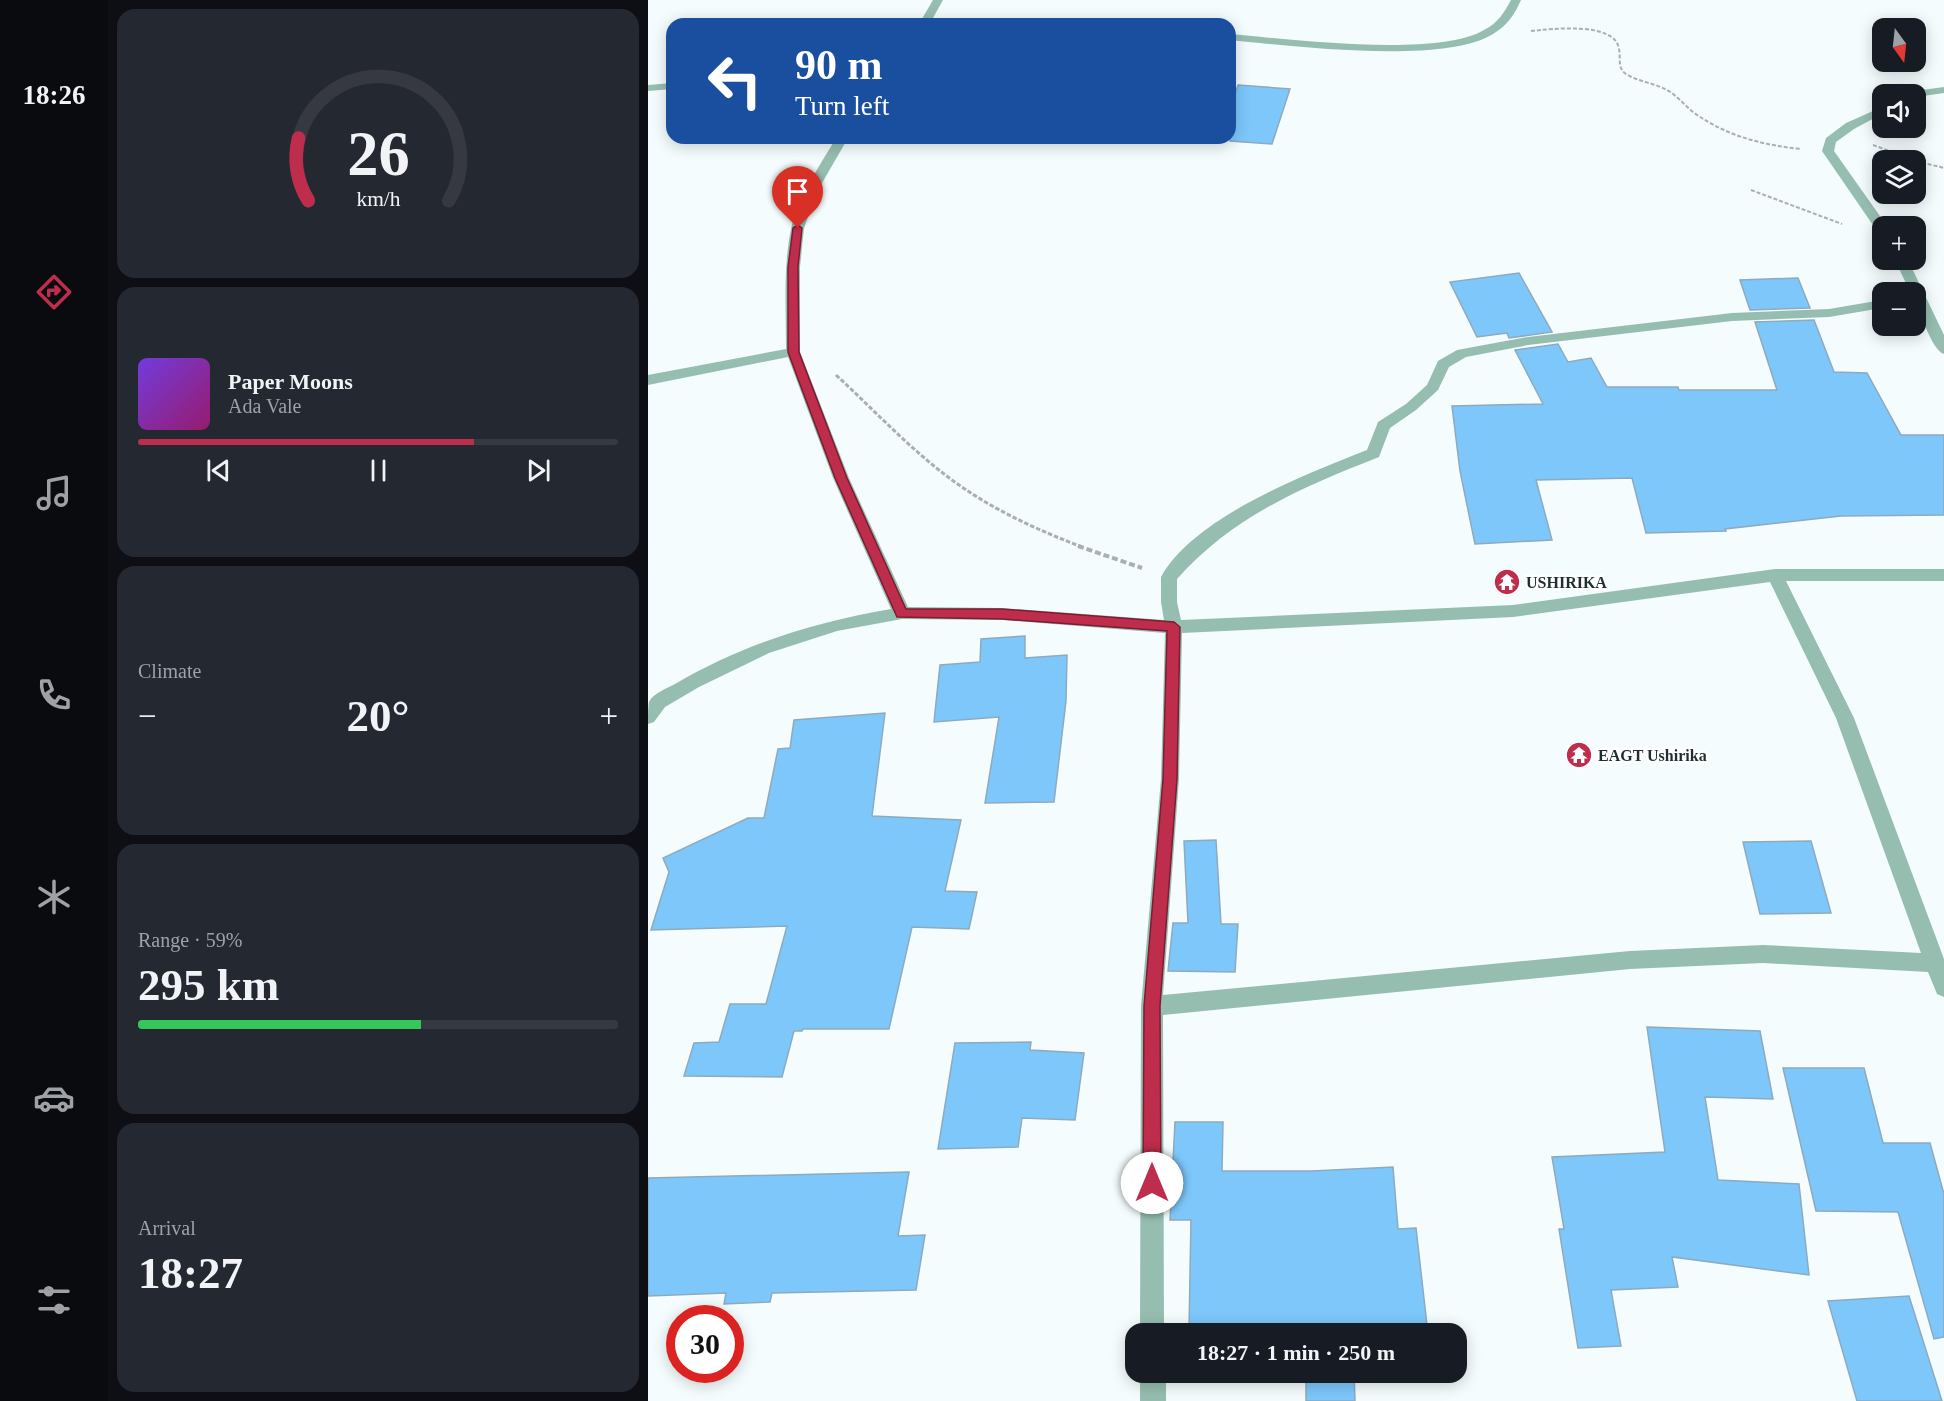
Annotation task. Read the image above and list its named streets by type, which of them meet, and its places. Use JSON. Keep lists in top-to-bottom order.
{
  "places": {
    "temple": ["USHIRIKA", "EAGT Ushirika"]
  },
  "north": "bottom",
  "page": {
    "tabs": "18:26",
    "map_buttons": ["+", "−"],
    "turn": ["90 m", "Turn left"],
    "song": ["Paper Moons", "Ada Vale"],
    "tile": [
      "Climate",
      ["Range · 59%", "295 km"],
      ["Arrival", "18:27"]
    ],
    "heat": ["−", "20°", "+"],
    "limit": "30",
    "trip": "18:27 · 1 min · 250 m",
    "gauge": ["26", "km/h"]
  }
}
